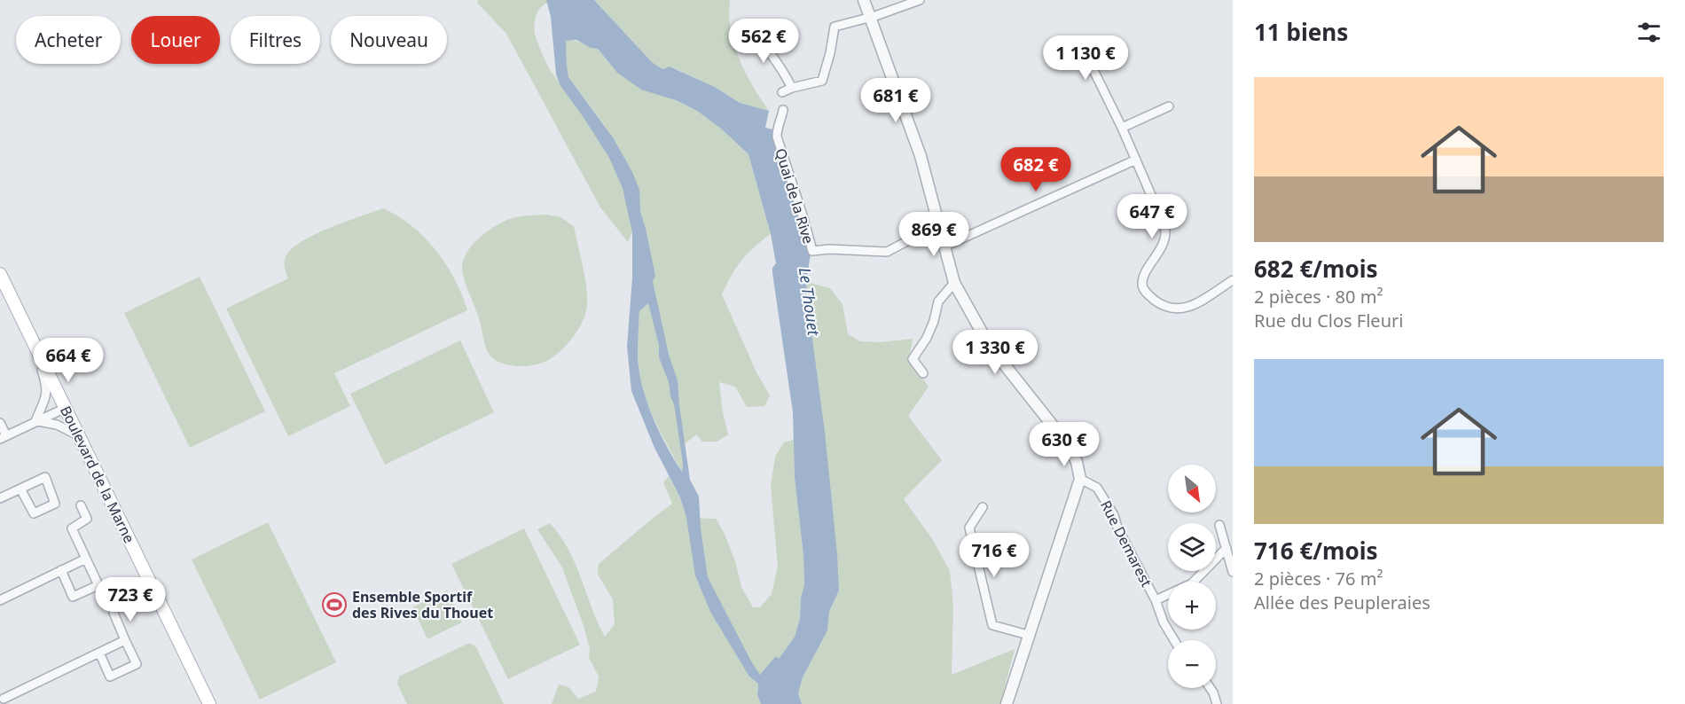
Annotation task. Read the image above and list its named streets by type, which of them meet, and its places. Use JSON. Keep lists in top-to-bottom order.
{
  "streets": {
    "main road": ["Boulevard de la Marne"],
    "street": ["Quai de la Rive", "Rue Demarest"]
  },
  "water": ["Le Thouet"],
  "places": {
    "sports": ["Ensemble Sportif des Rives du Thouet"]
  },
  "north": "bottom right",
  "page": {
    "heading": "11 biens",
    "chip": [
      "Acheter",
      "Louer",
      "Filtres",
      "Nouveau"
    ],
    "price": [
      "562 €",
      "1 130 €",
      "681 €",
      "682 €",
      "647 €",
      "869 €",
      "1 330 €",
      "664 €",
      "630 €",
      "716 €",
      "723 €"
    ],
    "list": [
      {
        "name": "682 €/mois",
        "note": "2 pièces · 80 m² · Rue du Clos Fleuri"
      },
      {
        "name": "716 €/mois",
        "note": "2 pièces · 76 m² · Allée des Peupleraies"
      }
    ],
    "map_buttons": ["+", "−"]
  }
}
